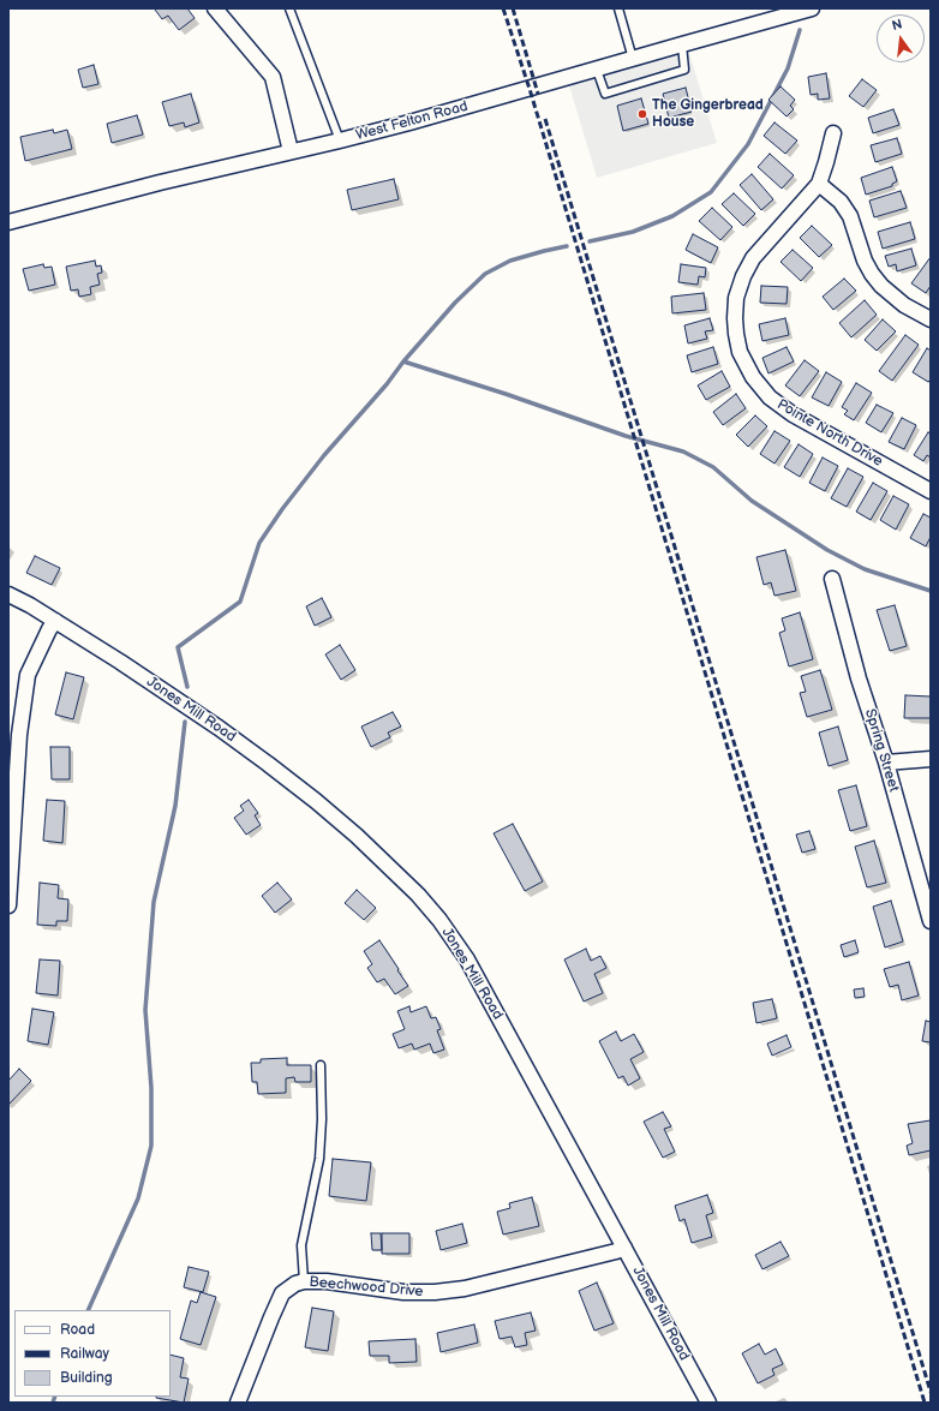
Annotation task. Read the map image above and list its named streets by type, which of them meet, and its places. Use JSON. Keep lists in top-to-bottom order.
{
  "streets": {
    "street": [
      "West Felton Road",
      "Pointe North Drive",
      "Jones Mill Road",
      "Spring Street",
      "Beechwood Drive"
    ]
  },
  "crossings": [
    ["Jones Mill Road", "Beechwood Drive"]
  ],
  "places": ["The Gingerbread House"],
  "legend": ["Road", "Railway", "Building"],
  "north": "top"
}
